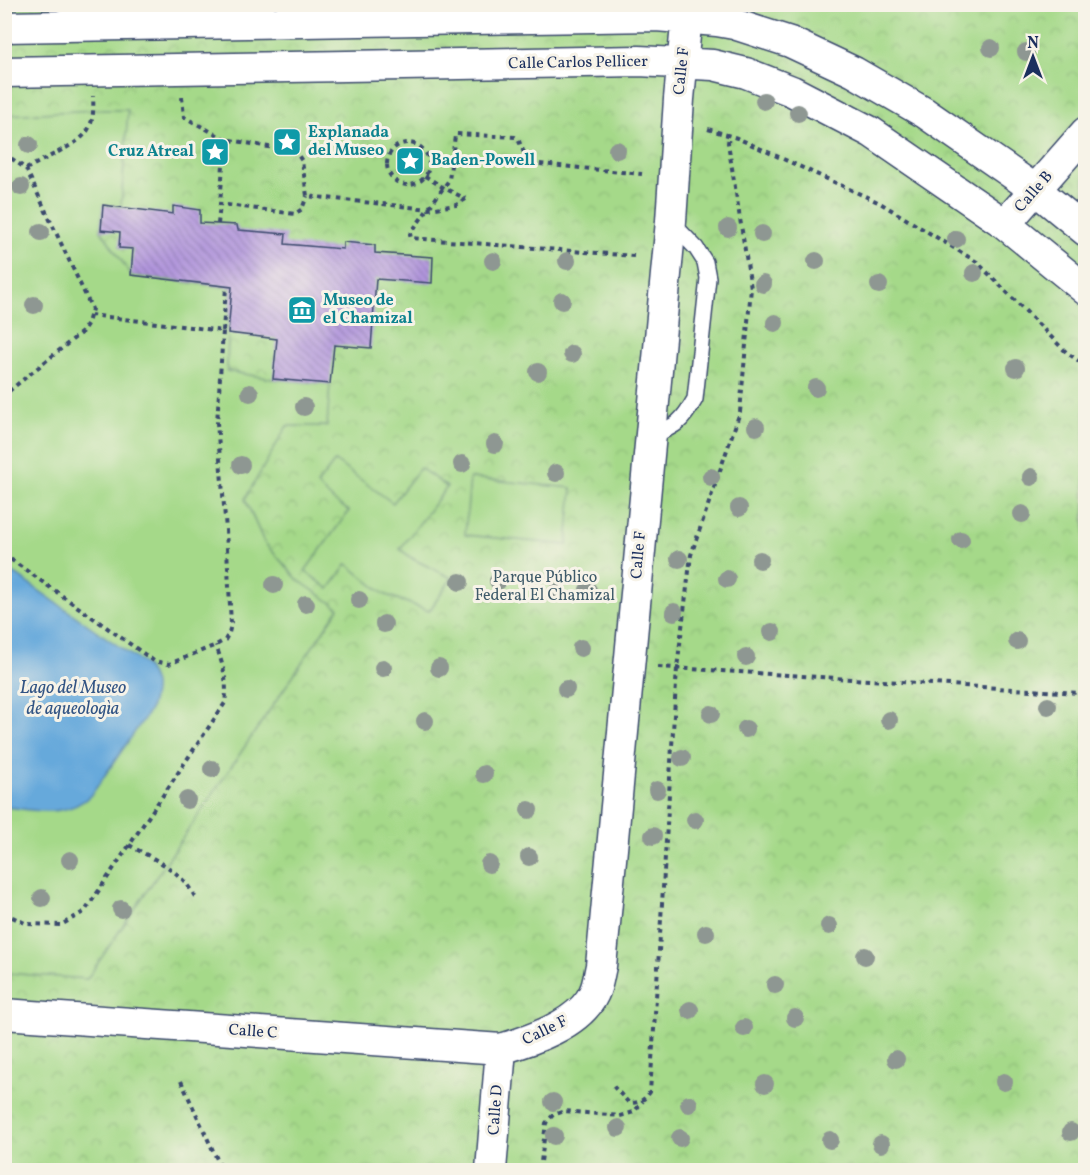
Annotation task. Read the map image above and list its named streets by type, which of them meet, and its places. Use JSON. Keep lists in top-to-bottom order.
{
  "streets": {
    "street": [
      "Calle Carlos Pellicer",
      "Calle F",
      "Calle B",
      "Calle C",
      "Calle D"
    ]
  },
  "crossings": [
    ["Calle Carlos Pellicer", "Calle F"],
    ["Calle Carlos Pellicer", "Calle B"],
    ["Calle F", "Calle C"],
    ["Calle F", "Calle D"],
    ["Calle C", "Calle D"]
  ],
  "water": ["Lago del Museo de aqueologìa"],
  "parks": ["Parque Público Federal El Chamizal"],
  "places": {
    "place": ["Explanada del Museo", "Cruz Atreal", "Baden-Powell"],
    "museum": ["Museo de el Chamizal"]
  },
  "north": "top"
}
